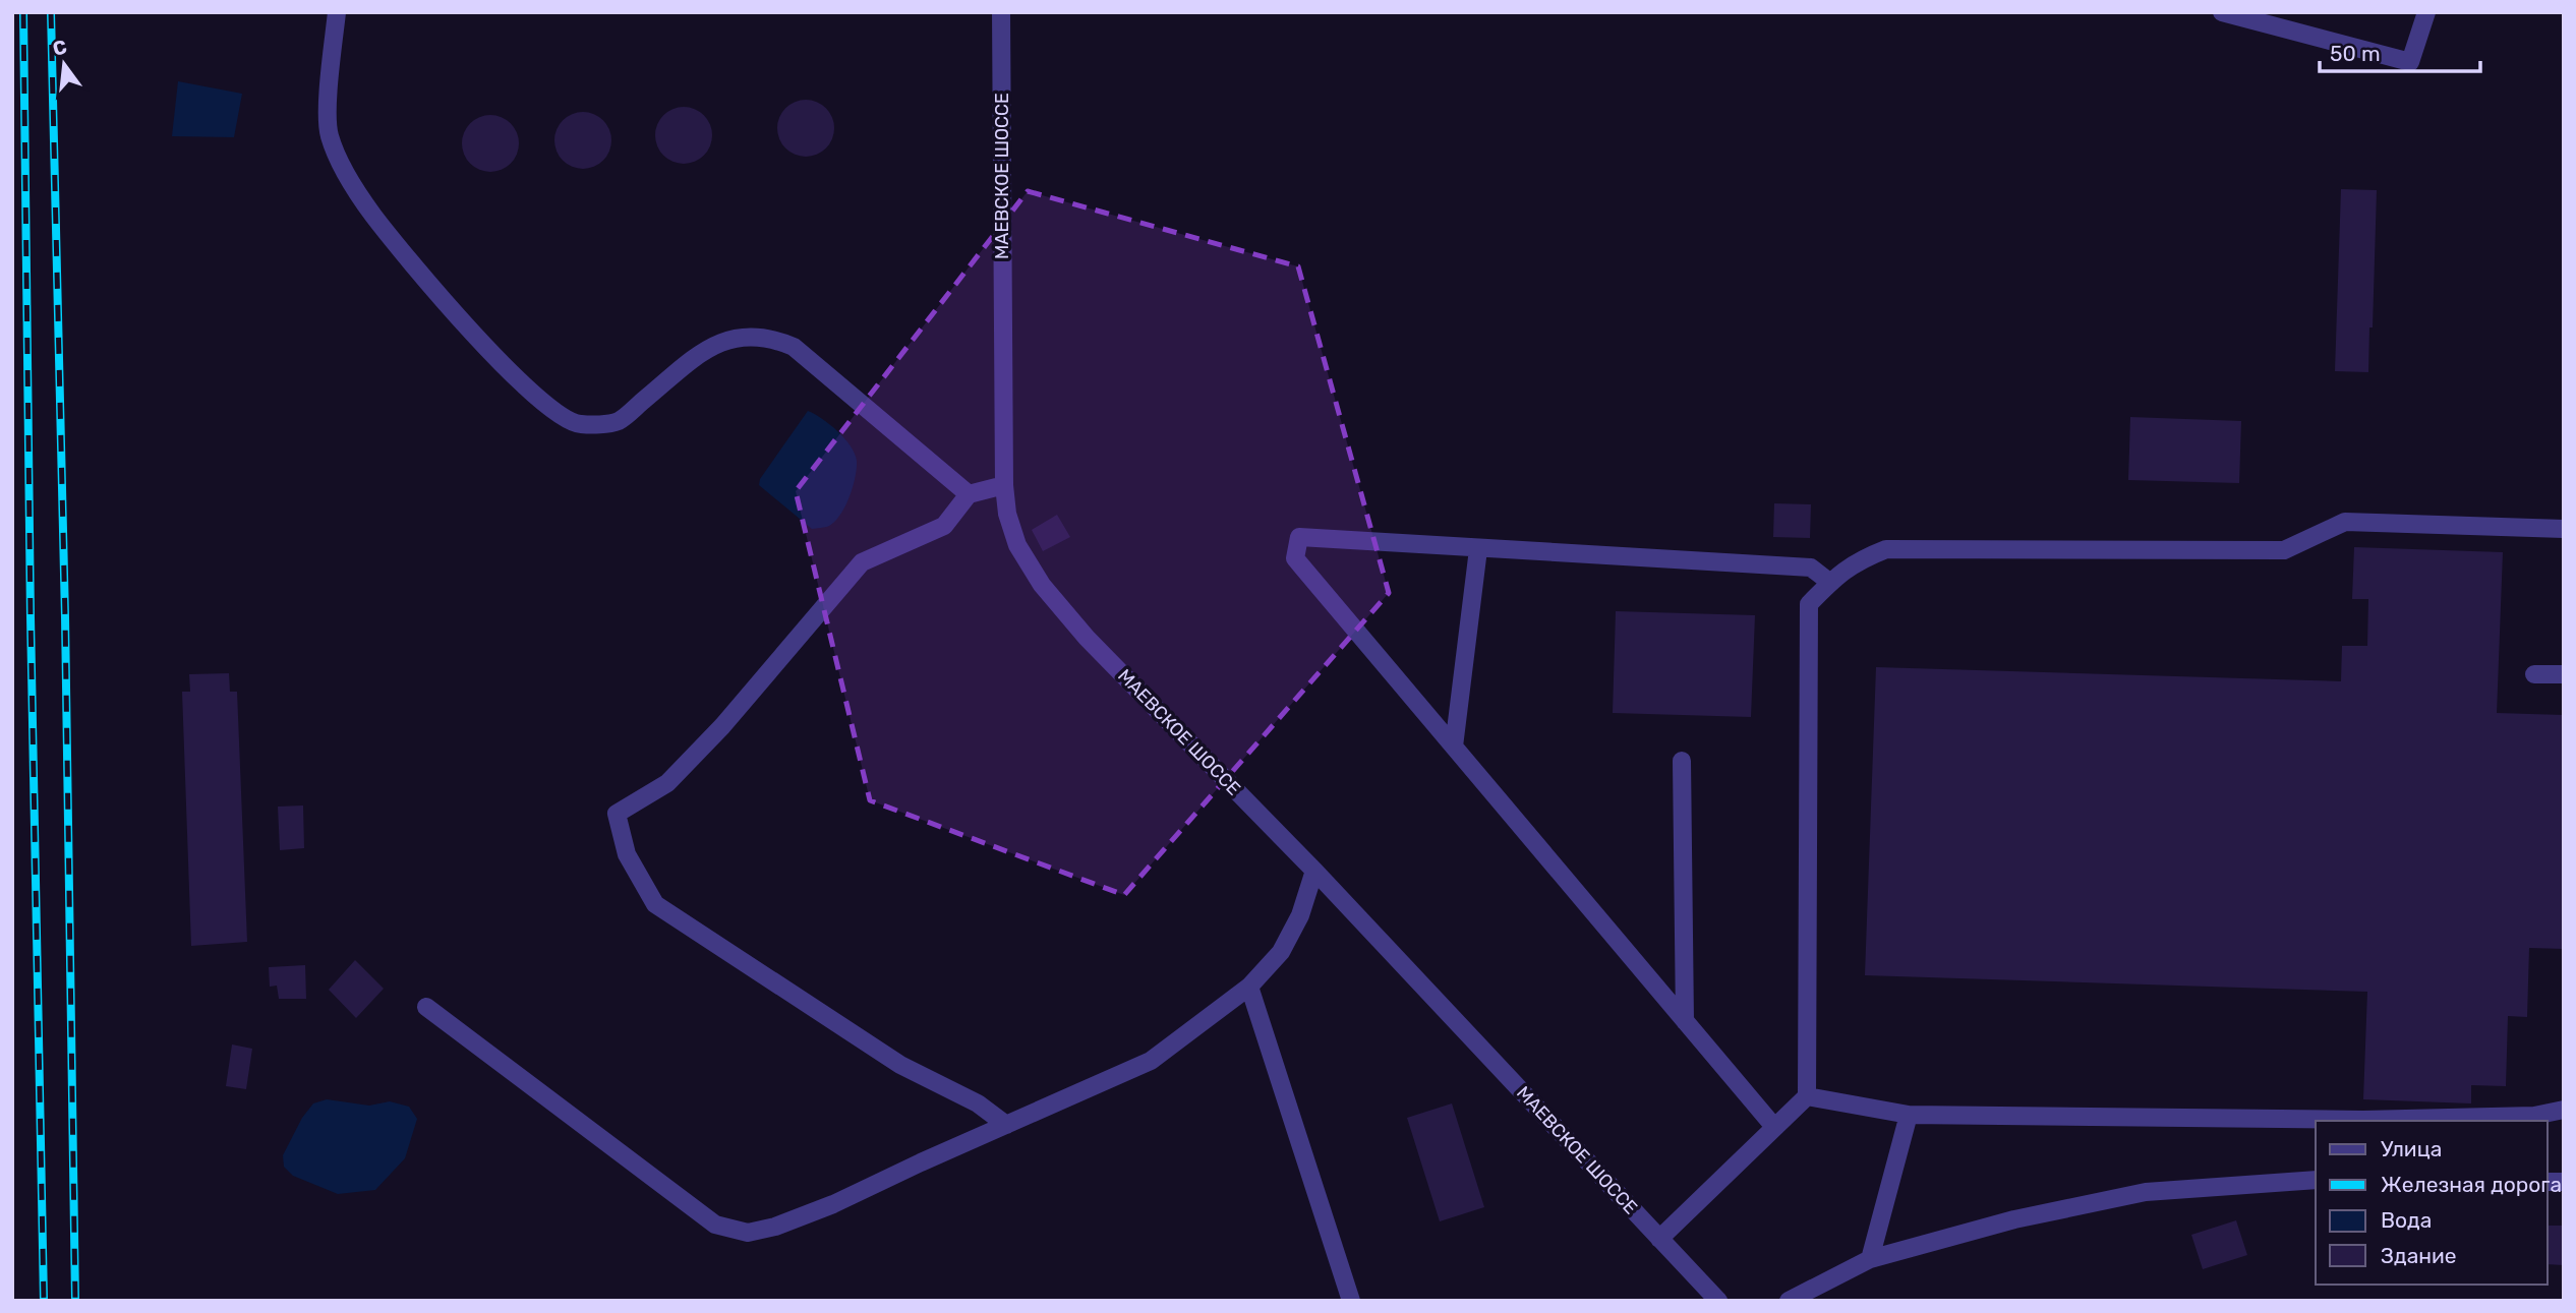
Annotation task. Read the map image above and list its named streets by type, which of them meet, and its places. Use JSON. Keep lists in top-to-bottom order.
{
  "streets": {
    "street": ["МАЕВСКОЕ ШОССЕ"]
  },
  "legend": [
    "Улица",
    "Железная дорога",
    "Вода",
    "Здание"
  ],
  "scale_bar": "50 m",
  "north": "top"
}
